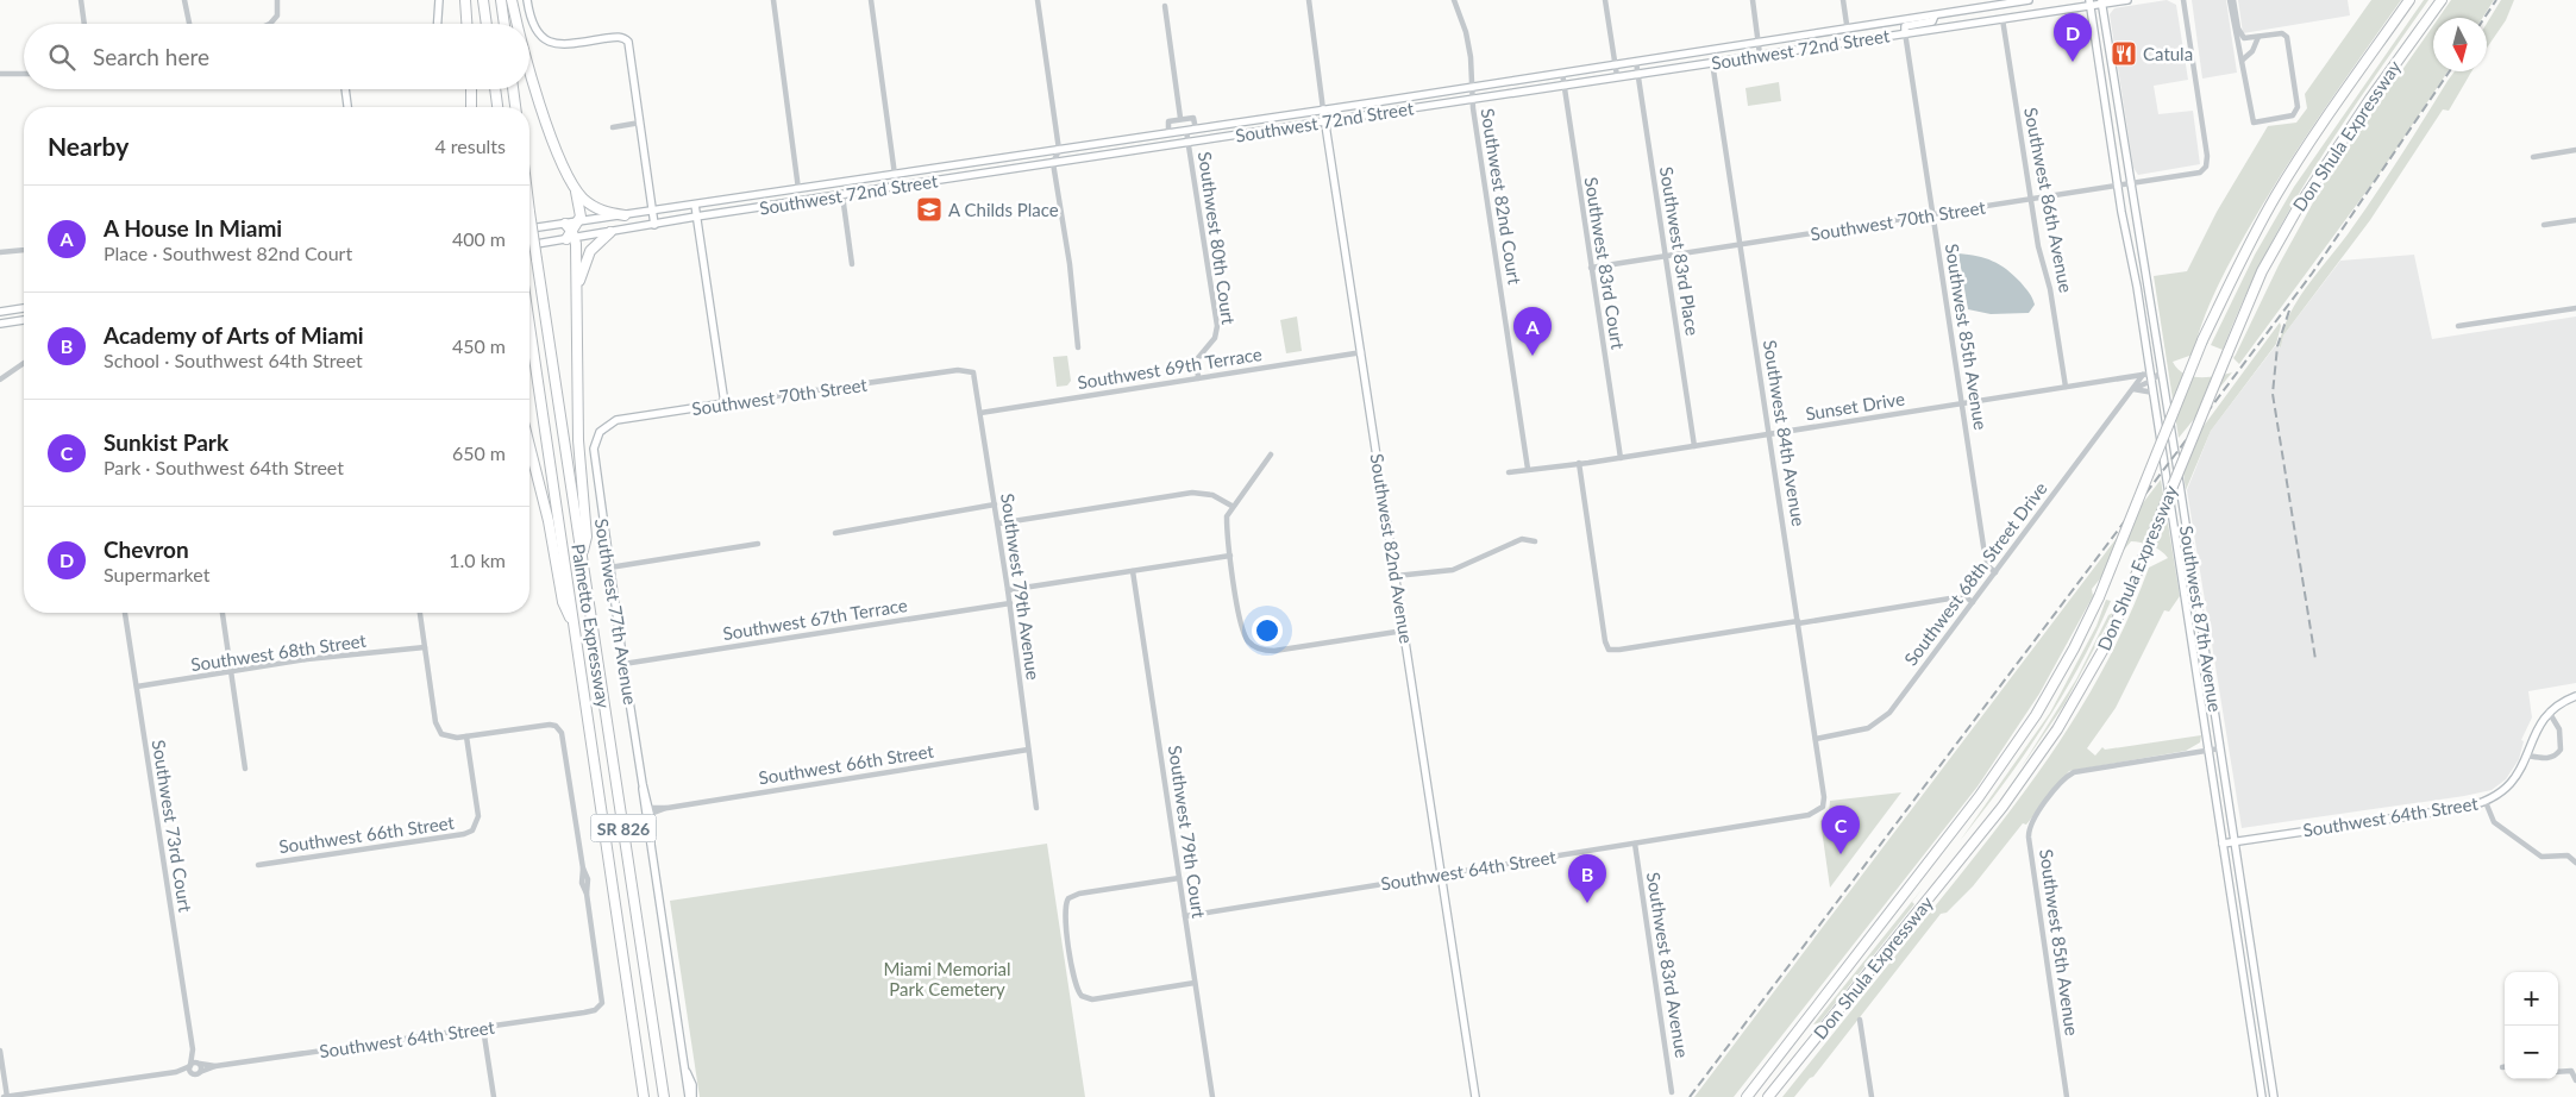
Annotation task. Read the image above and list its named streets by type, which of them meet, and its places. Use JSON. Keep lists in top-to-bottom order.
{
  "streets": {
    "highway": ["Don Shula Expressway", "Palmetto Expressway", "SR 826"],
    "main road": [
      "Southwest 72nd Street",
      "Southwest 70th Street",
      "Southwest 82nd Avenue",
      "Southwest 77th Avenue",
      "Southwest 87th Avenue",
      "Southwest 64th Street"
    ],
    "street": [
      "Southwest 82nd Court",
      "Southwest 86th Avenue",
      "Southwest 80th Court",
      "Southwest 83rd Place",
      "Southwest 83rd Court",
      "Southwest 85th Avenue",
      "Southwest 69th Terrace",
      "Sunset Drive",
      "Southwest 84th Avenue",
      "Southwest 68th Street Drive",
      "Southwest 79th Avenue",
      "Southwest 67th Terrace",
      "Southwest 68th Street",
      "Southwest 66th Street",
      "Southwest 73rd Court",
      "Southwest 79th Court",
      "Southwest 83rd Avenue"
    ]
  },
  "crossings": [
    ["Southwest 72nd Street", "Southwest 82nd Court"],
    ["Southwest 72nd Street", "Southwest 86th Avenue"],
    ["Southwest 72nd Street", "Southwest 80th Court"],
    ["Southwest 72nd Street", "Southwest 83rd Place"],
    ["Southwest 72nd Street", "Southwest 83rd Court"],
    ["Southwest 72nd Street", "Southwest 85th Avenue"],
    ["Southwest 72nd Street", "Southwest 84th Avenue"],
    ["Southwest 72nd Street", "Southwest 82nd Avenue"],
    ["Southwest 72nd Street", "Southwest 87th Avenue"],
    ["Southwest 82nd Court", "Sunset Drive"],
    ["Southwest 86th Avenue", "Southwest 70th Street"],
    ["Southwest 86th Avenue", "Sunset Drive"],
    ["Southwest 70th Street", "Southwest 83rd Place"],
    ["Southwest 70th Street", "Southwest 83rd Court"],
    ["Southwest 70th Street", "Southwest 85th Avenue"],
    ["Southwest 70th Street", "Southwest 84th Avenue"],
    ["Southwest 70th Street", "Southwest 79th Avenue"],
    ["Southwest 70th Street", "Southwest 77th Avenue"],
    ["Southwest 70th Street", "Southwest 87th Avenue"],
    ["Southwest 80th Court", "Southwest 69th Terrace"],
    ["Southwest 83rd Place", "Sunset Drive"],
    ["Southwest 83rd Court", "Sunset Drive"],
    ["Southwest 85th Avenue", "Sunset Drive"],
    ["Southwest 85th Avenue", "Southwest 68th Street Drive"],
    ["Southwest 85th Avenue", "Southwest 87th Avenue"],
    ["Southwest 69th Terrace", "Southwest 82nd Avenue"],
    ["Southwest 69th Terrace", "Southwest 79th Avenue"],
    ["Sunset Drive", "Southwest 84th Avenue"],
    ["Sunset Drive", "Southwest 68th Street Drive"],
    ["Sunset Drive", "Southwest 87th Avenue"],
    ["Southwest 84th Avenue", "Southwest 68th Street Drive"],
    ["Southwest 84th Avenue", "Southwest 64th Street"],
    ["Southwest 82nd Avenue", "Southwest 64th Street"],
    ["Southwest 68th Street Drive", "Southwest 87th Avenue"],
    ["Southwest 79th Avenue", "Southwest 67th Terrace"],
    ["Southwest 79th Avenue", "Southwest 66th Street"],
    ["Southwest 77th Avenue", "Southwest 67th Terrace"],
    ["Southwest 77th Avenue", "Southwest 66th Street"],
    ["Southwest 87th Avenue", "Southwest 64th Street"],
    ["Southwest 68th Street", "Southwest 73rd Court"],
    ["Southwest 66th Street", "Southwest 64th Street"],
    ["Southwest 64th Street", "Southwest 73rd Court"],
    ["Southwest 64th Street", "Southwest 79th Court"],
    ["Southwest 64th Street", "Southwest 83rd Avenue"]
  ],
  "parks": ["Miami Memorial Park Cemetery"],
  "places": {
    "restaurant": ["Catula"],
    "school or university": ["A Childs Place"]
  },
  "north": "bottom",
  "page": {
    "pins": [
      "D",
      "A",
      "C",
      "B"
    ],
    "search": "Search here",
    "heading": ["Nearby", "4 results"],
    "list": [
      {
        "mark": "A",
        "name": "A House In Miami",
        "note": "Place · Southwest 82nd Court",
        "value": "400 m"
      },
      {
        "mark": "B",
        "name": "Academy of Arts of Miami",
        "note": "School · Southwest 64th Street",
        "value": "450 m"
      },
      {
        "mark": "C",
        "name": "Sunkist Park",
        "note": "Park · Southwest 64th Street",
        "value": "650 m"
      },
      {
        "mark": "D",
        "name": "Chevron",
        "note": "Supermarket",
        "value": "1.0 km"
      }
    ],
    "map_buttons": ["+", "−"]
  }
}
